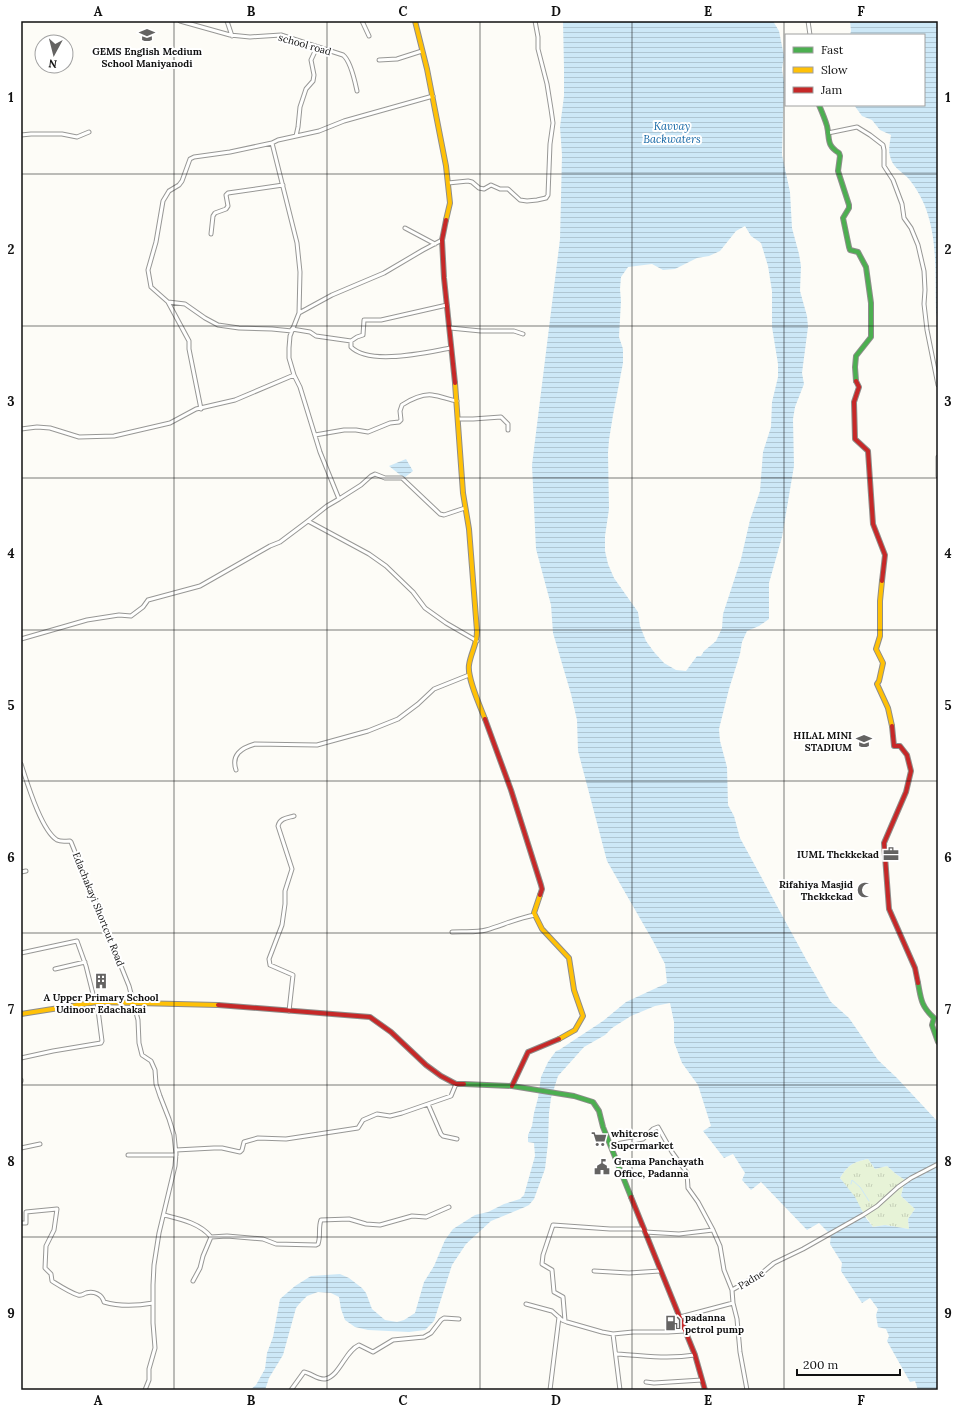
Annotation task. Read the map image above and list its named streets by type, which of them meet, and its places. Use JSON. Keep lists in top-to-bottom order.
{
  "streets": {
    "street": ["school road", "Edachakayi Shortcut Road", "Padne"]
  },
  "water": ["Kavvay Backwaters"],
  "places": {
    "school or university": ["GEMS English Medium School Maniyanodi", "HILAL MINI STADIUM"],
    "office": ["IUML Thekkekad"],
    "mosque": ["Rifahiya Masjid Thekkekad"],
    "building": ["A Upper Primary School Udinoor Edachakai"],
    "supermarket": ["whiterose Supermarket"],
    "public building": ["Grama Panchayath Office, Padanna"],
    "fuel station": ["padanna petrol pump"]
  },
  "legend": ["Fast", "Slow", "Jam"],
  "scale_bar": "200 m",
  "north": "bottom",
  "grid": {
    "columns": [
      "A",
      "B",
      "C",
      "D",
      "E",
      "F"
    ],
    "rows": [
      "1",
      "2",
      "3",
      "4",
      "5",
      "6",
      "7",
      "8",
      "9"
    ]
  }
}
